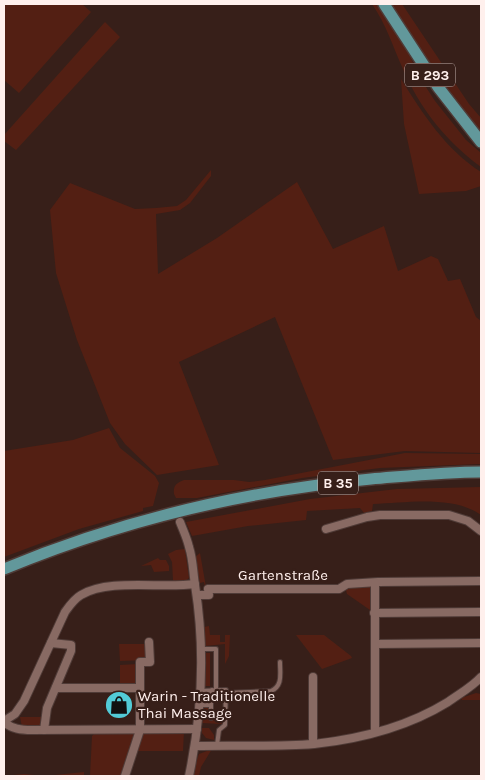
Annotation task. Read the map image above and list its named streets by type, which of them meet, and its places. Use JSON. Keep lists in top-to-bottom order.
{
  "streets": {
    "main road": ["B 293", "B 35"],
    "street": ["Gartenstraße"]
  },
  "places": {
    "shop": ["Warin - Traditionelle Thai Massage"]
  }
}
